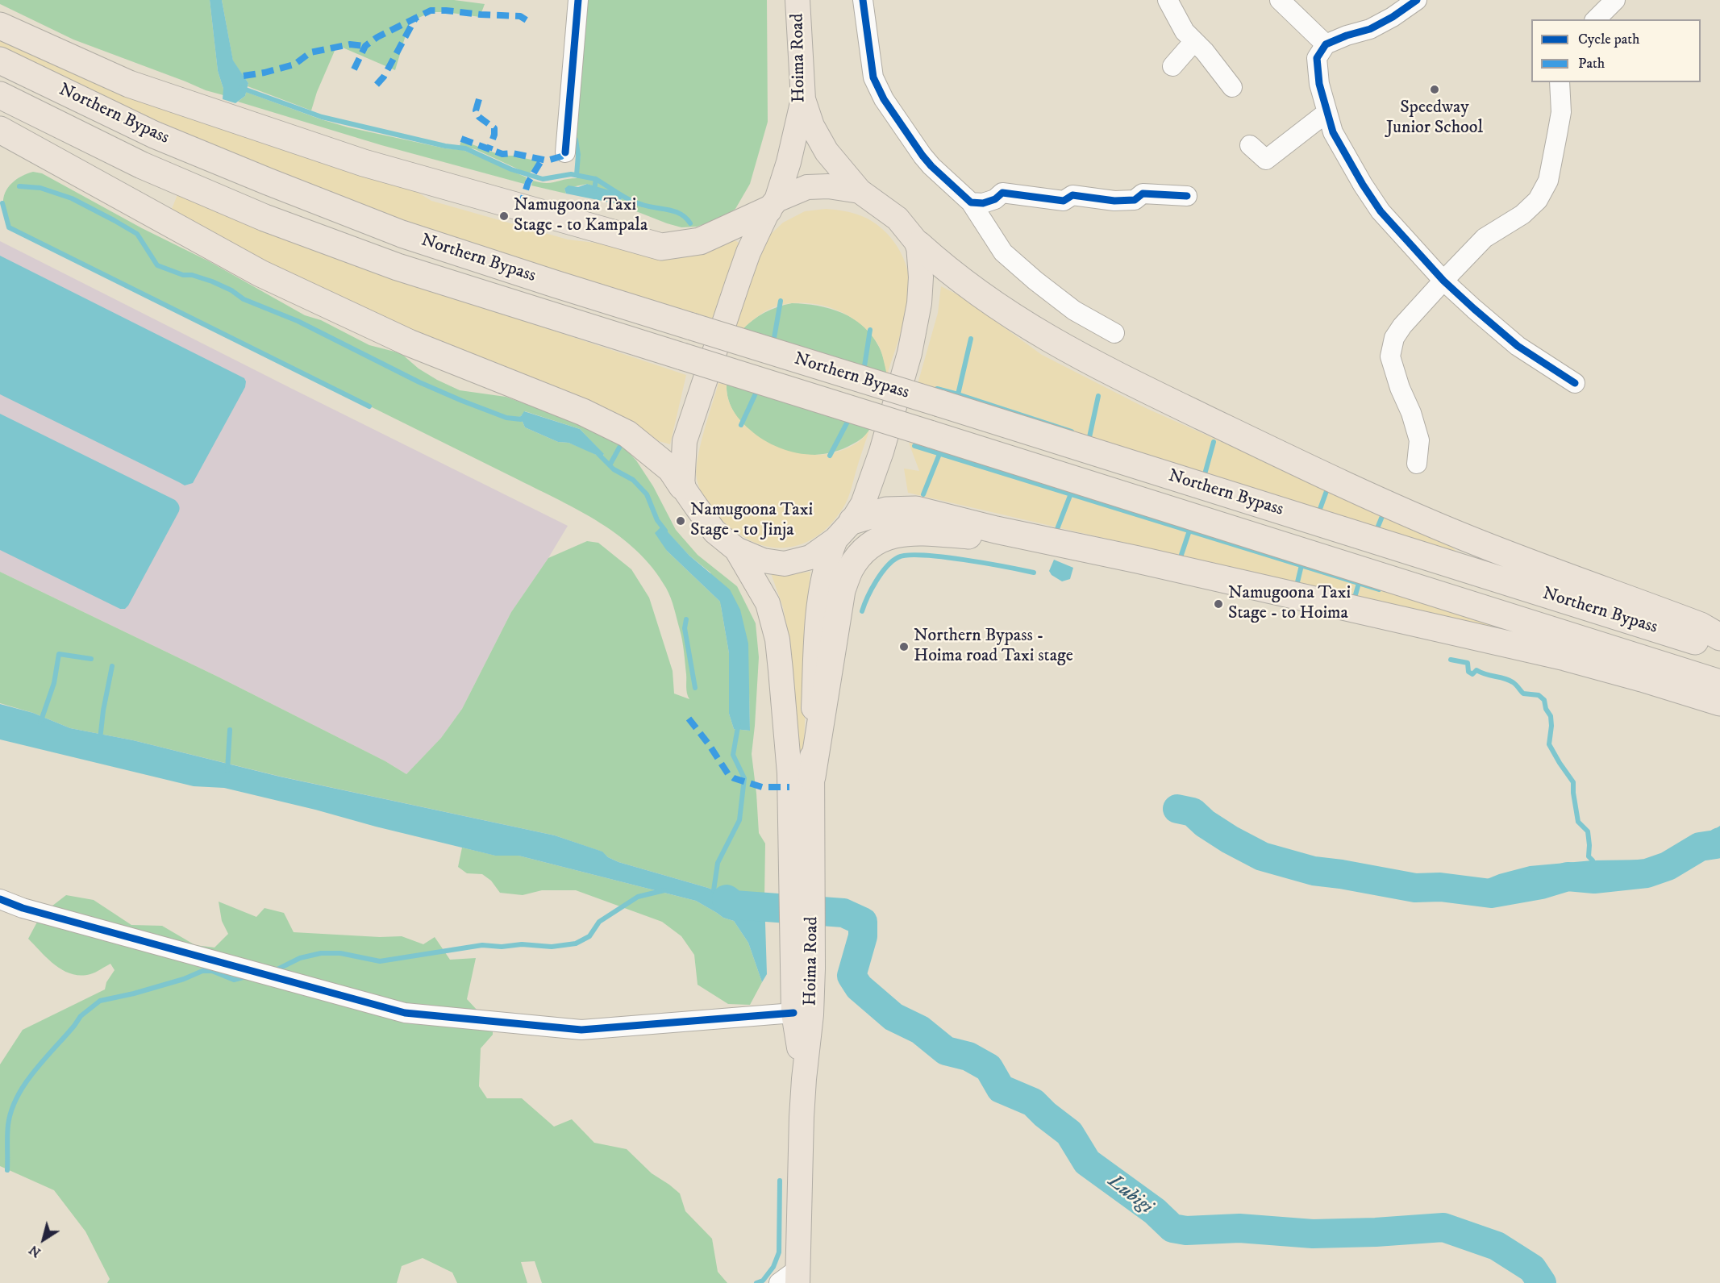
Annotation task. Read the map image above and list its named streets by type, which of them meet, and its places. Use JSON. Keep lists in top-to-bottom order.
{
  "streets": {
    "highway": ["Northern Bypass"],
    "main road": ["Hoima Road"]
  },
  "water": ["Lubigi"],
  "places": [
    "Speedway Junior School",
    "Namugoona Taxi Stage - to Kampala",
    "Namugoona Taxi Stage - to Jinja",
    "Namugoona Taxi Stage - to Hoima",
    "Northern Bypass - Hoima road Taxi stage"
  ],
  "legend": ["Cycle path", "Path"],
  "north": "bottom left"
}
